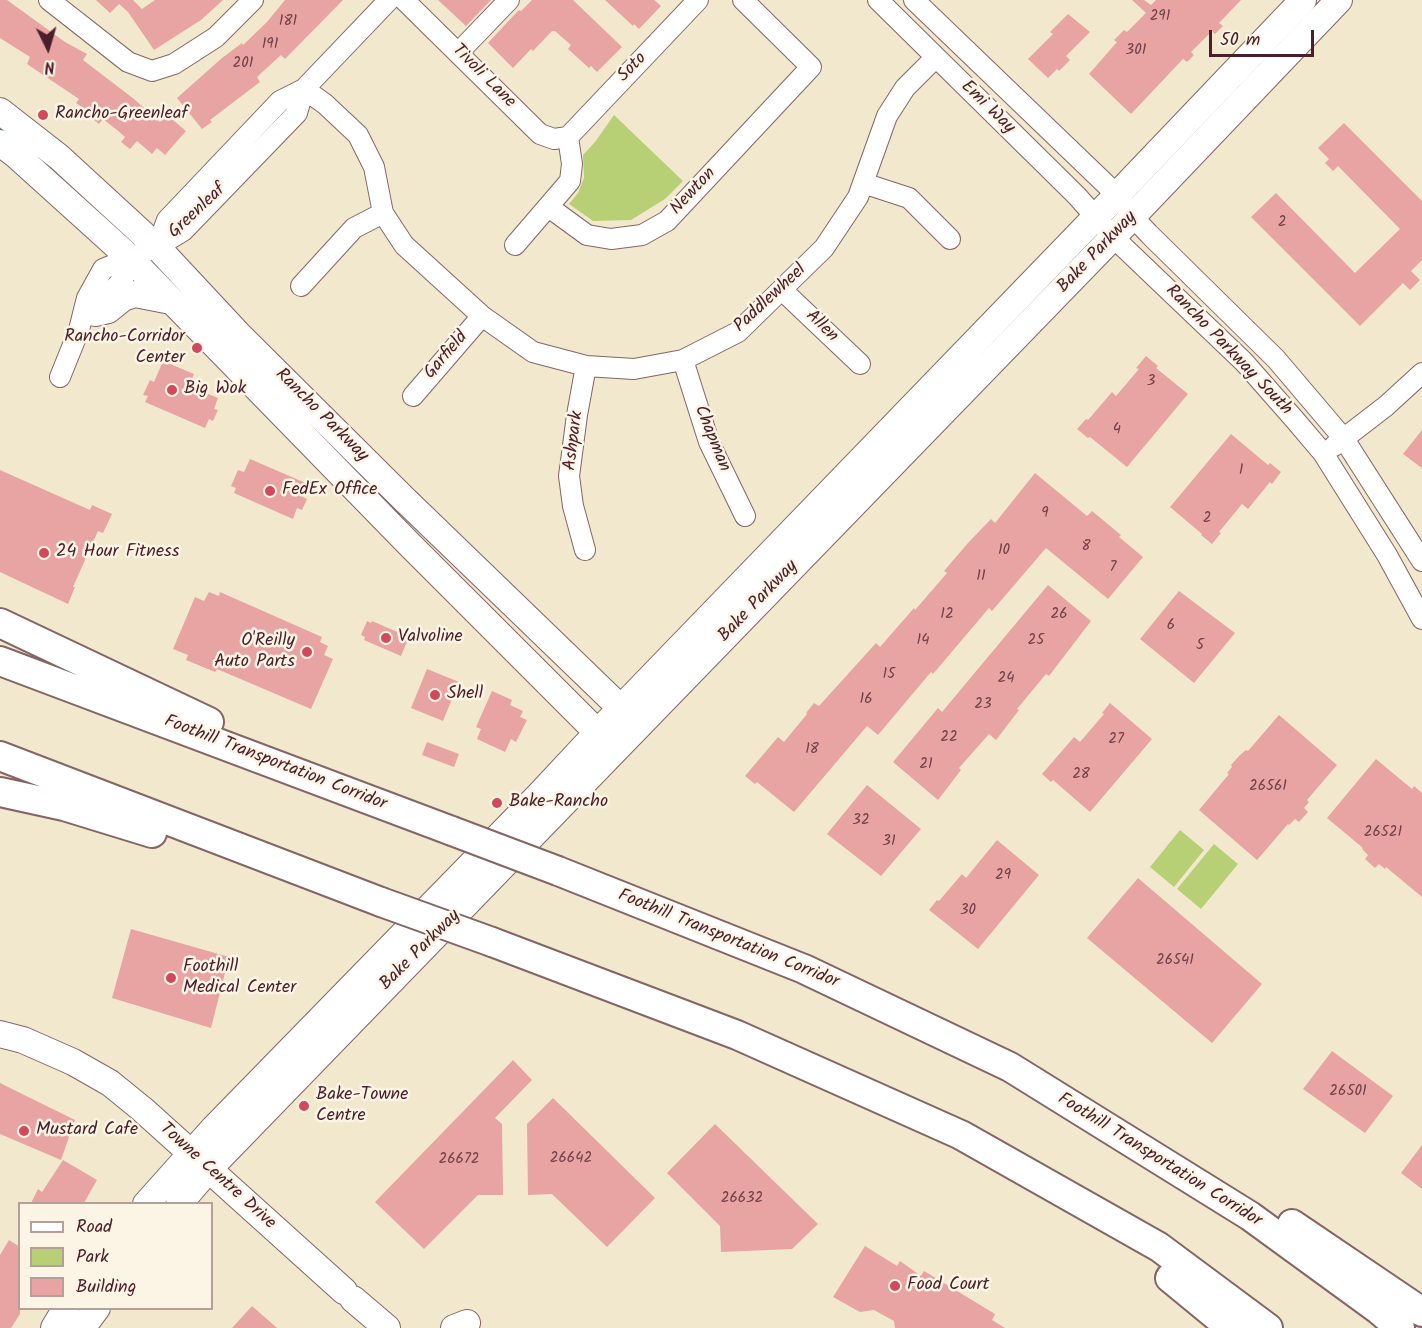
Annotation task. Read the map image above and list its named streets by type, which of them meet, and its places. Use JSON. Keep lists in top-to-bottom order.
{
  "streets": {
    "highway": ["Foothill Transportation Corridor"],
    "main road": ["Bake Parkway", "Rancho Parkway", "Towne Centre Drive"],
    "street": [
      "Soto",
      "Tivoli Lane",
      "Emi Way",
      "Newton",
      "Greenleaf",
      "Paddlewheel",
      "Allen",
      "Rancho Parkway South",
      "Garfield",
      "Chapman",
      "Ashpark"
    ]
  },
  "crossings": [
    ["Soto", "Tivoli Lane"],
    ["Emi Way", "Bake Parkway"],
    ["Emi Way", "Paddlewheel"],
    ["Emi Way", "Rancho Parkway South"],
    ["Greenleaf", "Paddlewheel"],
    ["Greenleaf", "Rancho Parkway"],
    ["Bake Parkway", "Rancho Parkway South"],
    ["Bake Parkway", "Rancho Parkway"],
    ["Bake Parkway", "Towne Centre Drive"],
    ["Paddlewheel", "Allen"],
    ["Paddlewheel", "Garfield"],
    ["Paddlewheel", "Chapman"],
    ["Paddlewheel", "Ashpark"]
  ],
  "places": [
    "Rancho-Greenleaf",
    "Rancho-Corridor Center",
    "Big Wok",
    "FedEx Office",
    "24 Hour Fitness",
    "Valvoline",
    "O'Reilly Auto Parts",
    "Shell",
    "Bake-Rancho",
    "Foothill Medical Center",
    "Bake-Towne Centre",
    "Mustard Cafe",
    "Food Court"
  ],
  "house_numbers": [
    "291",
    "181",
    "191",
    "301",
    "201",
    "2",
    "3",
    "4",
    "1",
    "9",
    "2",
    "8",
    "10",
    "7",
    "11",
    "12",
    "26",
    "6",
    "14",
    "25",
    "5",
    "15",
    "24",
    "16",
    "23",
    "22",
    "27",
    "18",
    "21",
    "28",
    "26561",
    "32",
    "26521",
    "31",
    "29",
    "30",
    "26541",
    "26501",
    "26642",
    "26672",
    "26632"
  ],
  "legend": ["Road", "Park", "Building"],
  "scale_bar": "50 m",
  "north": "bottom"
}
